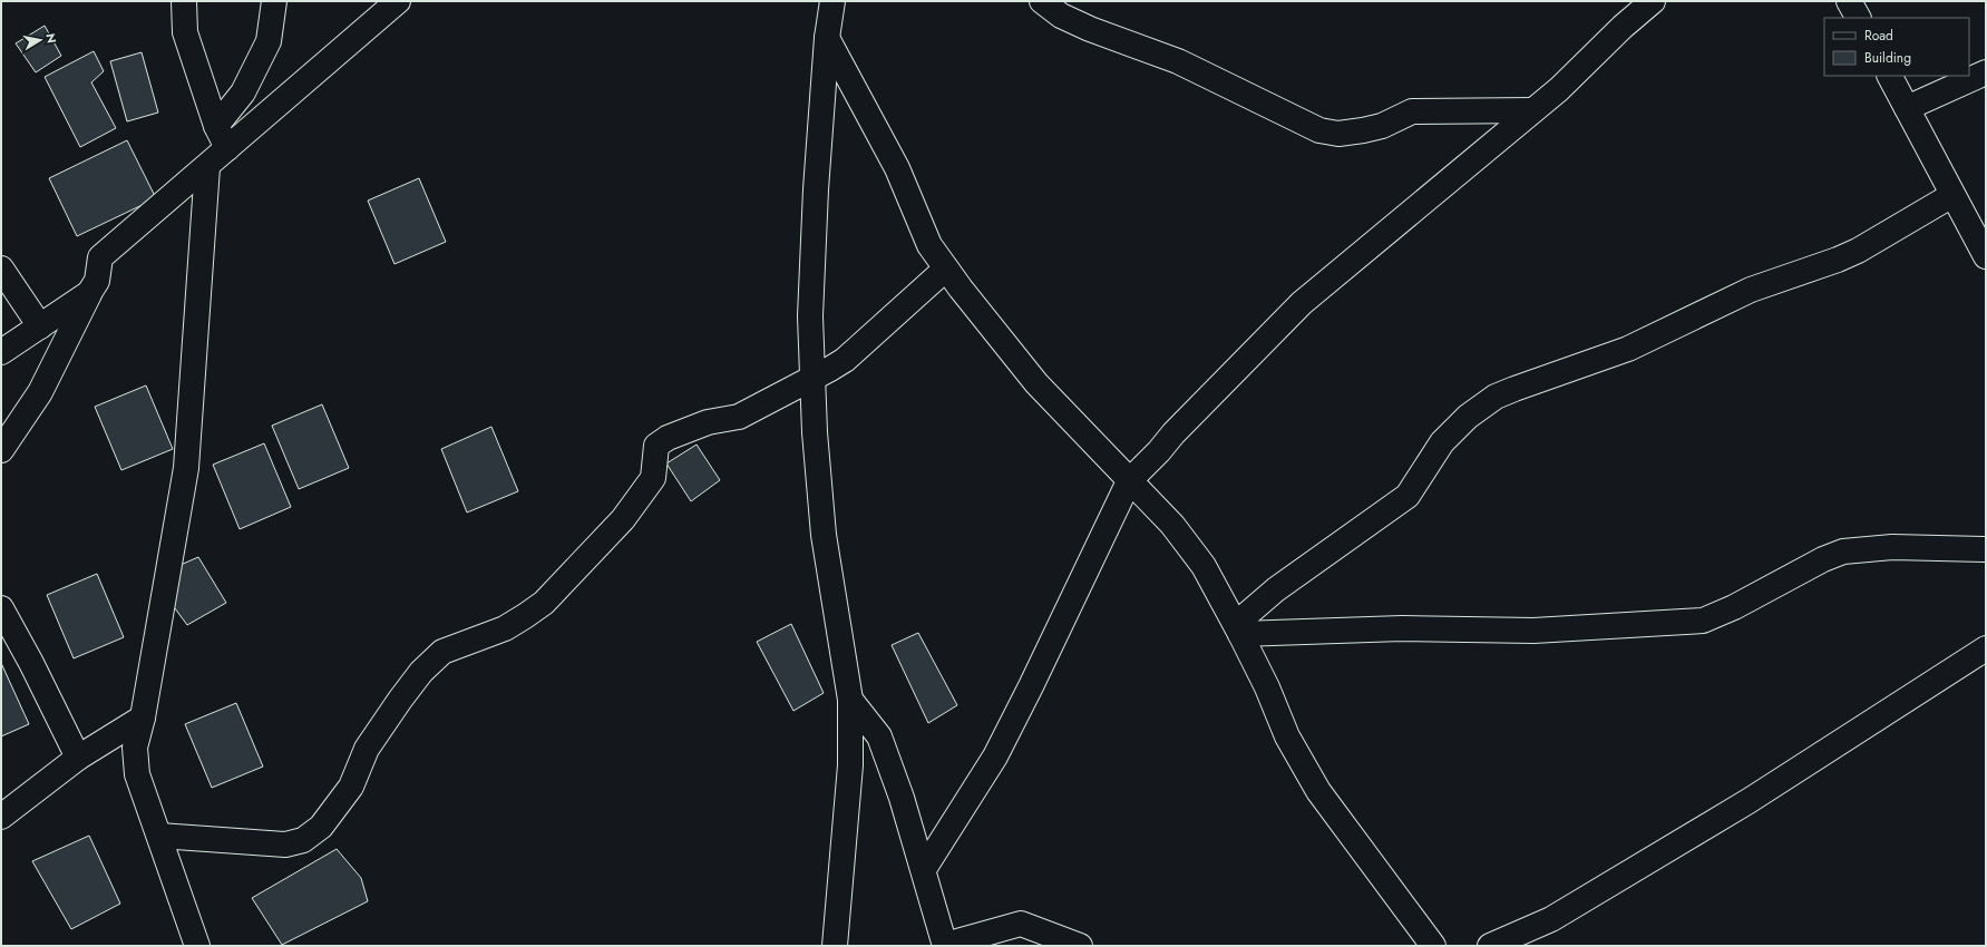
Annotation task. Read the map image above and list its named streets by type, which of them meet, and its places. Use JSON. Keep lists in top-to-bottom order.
{
  "legend": ["Road", "Building"],
  "north": "right"
}
